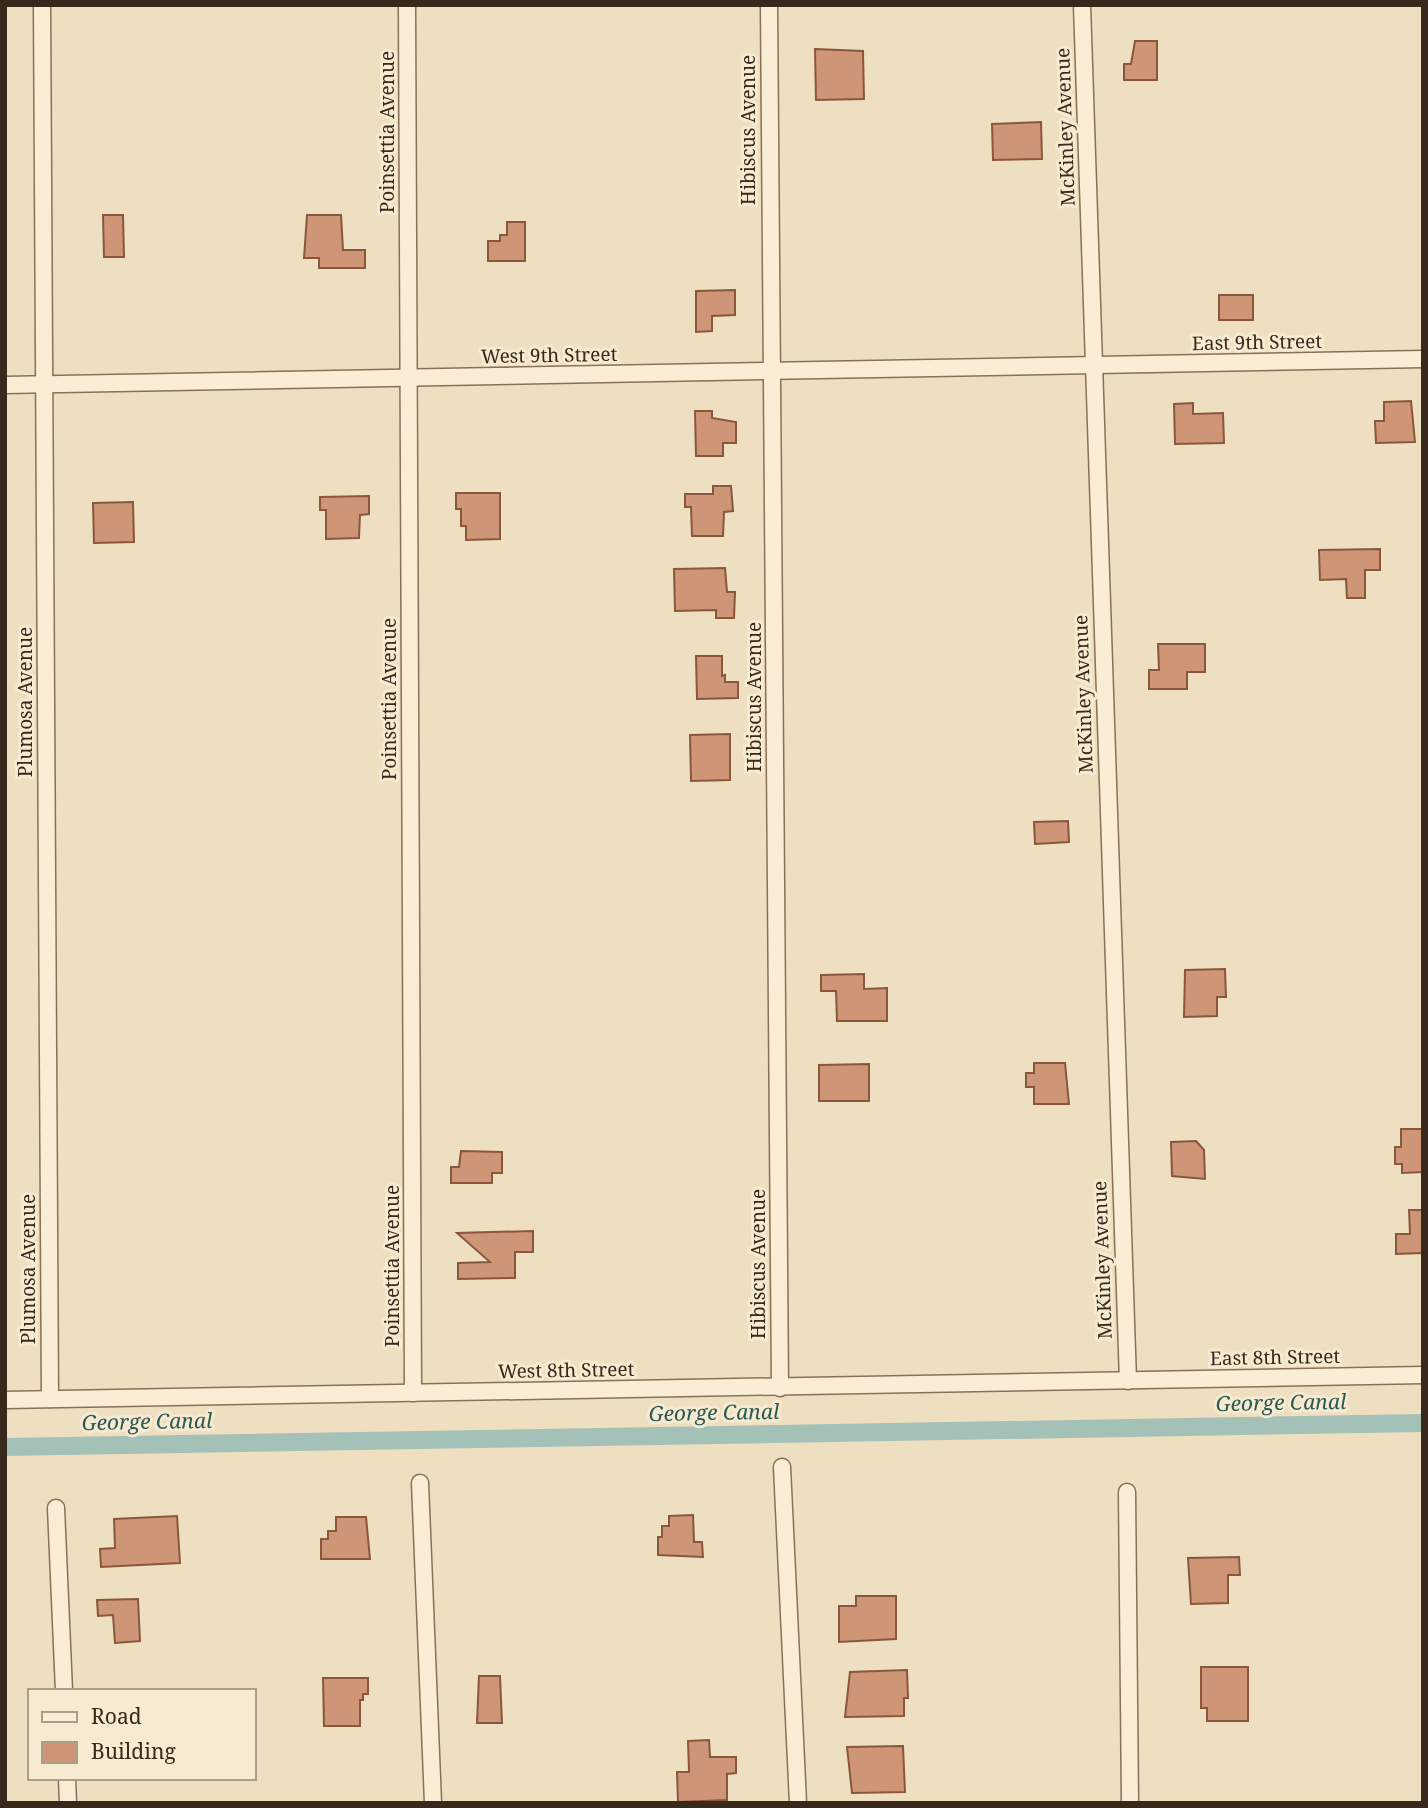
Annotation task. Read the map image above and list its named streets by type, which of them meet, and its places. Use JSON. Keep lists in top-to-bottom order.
{
  "streets": {
    "street": [
      "McKinley Avenue",
      "Hibiscus Avenue",
      "Poinsettia Avenue",
      "East 9th Street",
      "West 9th Street",
      "Plumosa Avenue",
      "East 8th Street",
      "West 8th Street"
    ]
  },
  "crossings": [
    ["McKinley Avenue", "East 9th Street"],
    ["McKinley Avenue", "West 9th Street"],
    ["McKinley Avenue", "East 8th Street"],
    ["McKinley Avenue", "West 8th Street"],
    ["Hibiscus Avenue", "West 9th Street"],
    ["Hibiscus Avenue", "West 8th Street"],
    ["Poinsettia Avenue", "West 9th Street"],
    ["Poinsettia Avenue", "West 8th Street"],
    ["East 9th Street", "West 9th Street"],
    ["West 9th Street", "Plumosa Avenue"],
    ["Plumosa Avenue", "West 8th Street"],
    ["East 8th Street", "West 8th Street"]
  ],
  "water": ["George Canal"],
  "legend": ["Road", "Building"]
}
